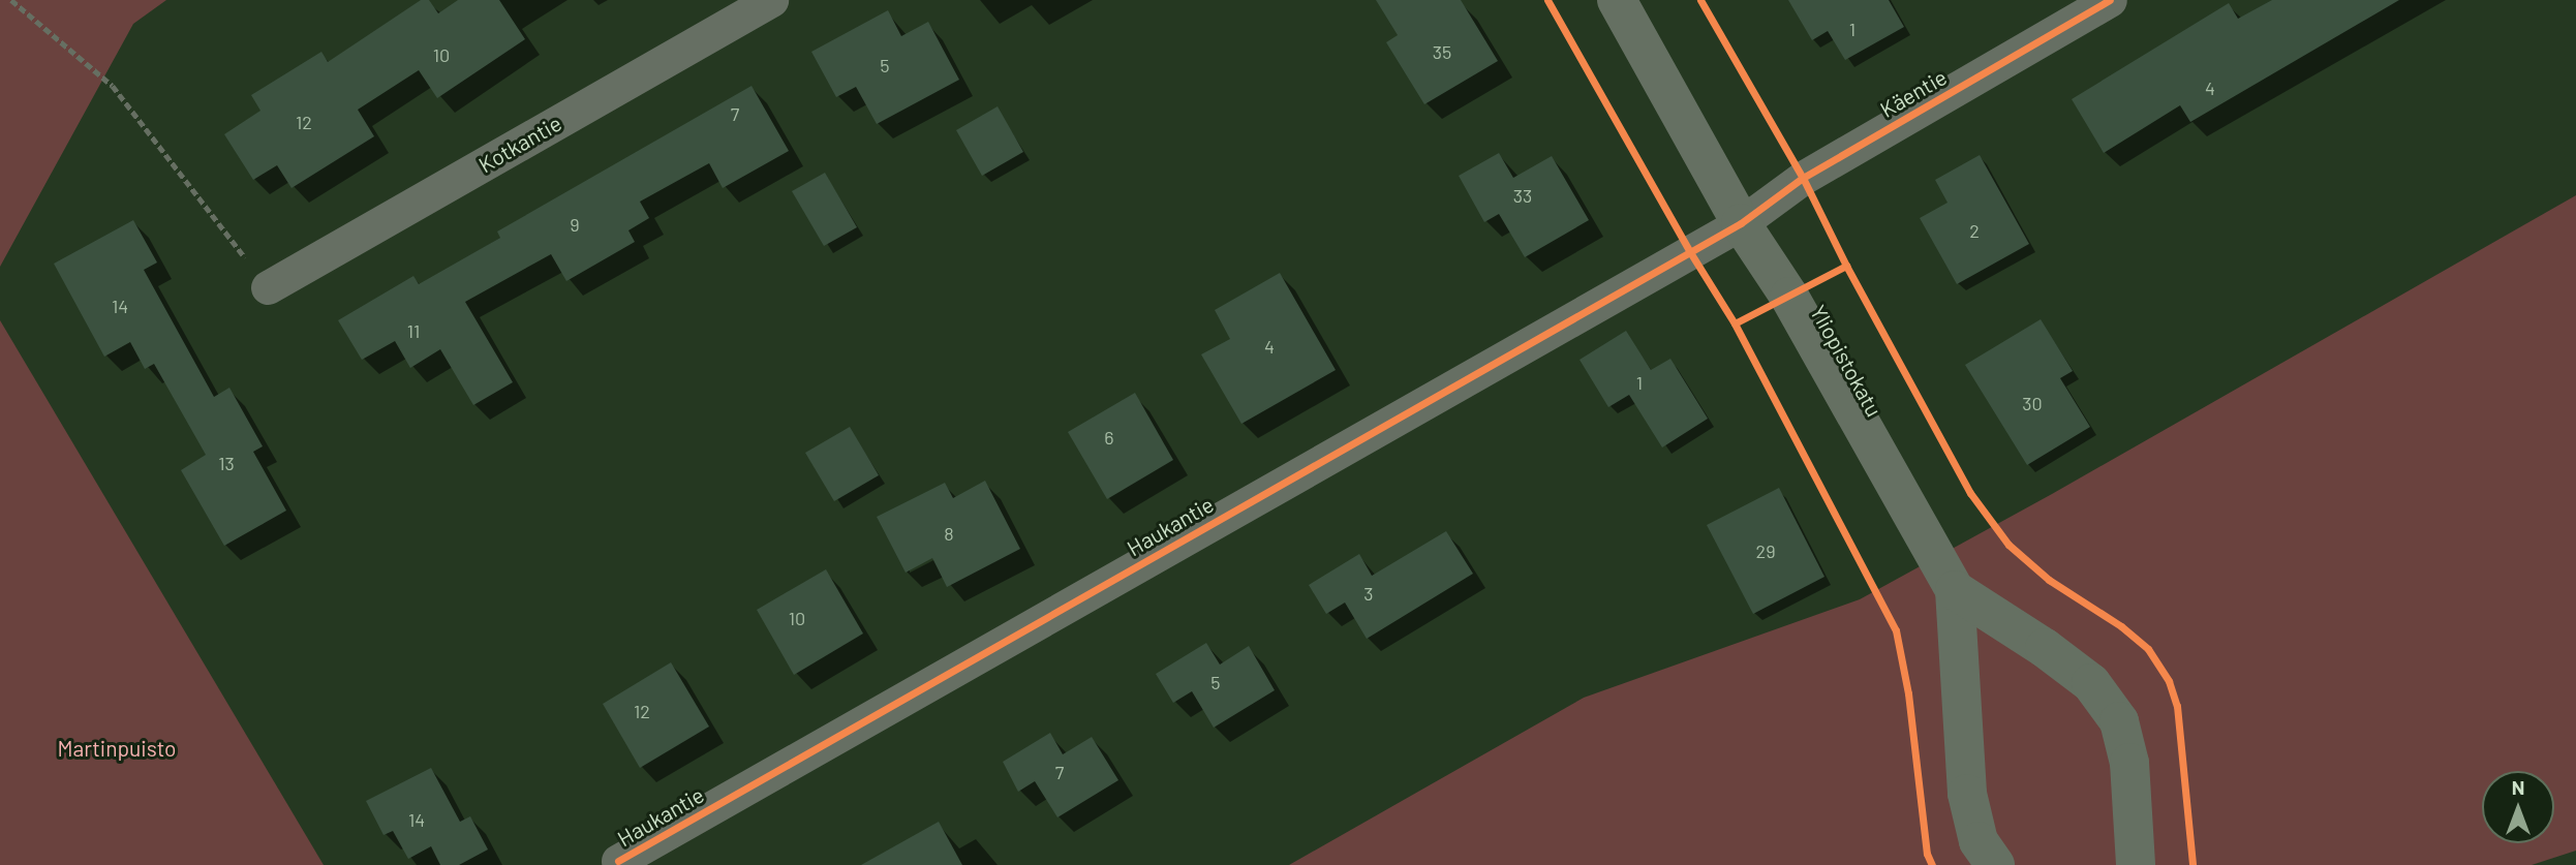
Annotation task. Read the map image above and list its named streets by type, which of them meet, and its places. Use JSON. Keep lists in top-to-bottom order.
{
  "streets": {
    "street": [
      "Käentie",
      "Kotkantie",
      "Yliopistokatu",
      "Haukantie"
    ]
  },
  "crossings": [
    ["Käentie", "Yliopistokatu"],
    ["Käentie", "Haukantie"],
    ["Yliopistokatu", "Haukantie"]
  ],
  "parks": ["Martinpuisto"],
  "house_numbers": [
    "1",
    "35",
    "10",
    "5",
    "4",
    "7",
    "12",
    "33",
    "9",
    "2",
    "14",
    "11",
    "4",
    "1",
    "30",
    "6",
    "13",
    "8",
    "29",
    "3",
    "10",
    "5",
    "12",
    "7",
    "14"
  ],
  "north": "top"
}
